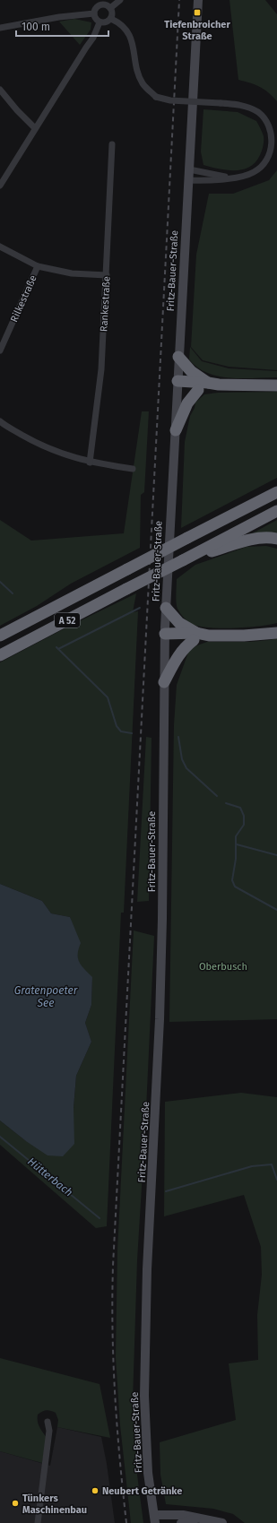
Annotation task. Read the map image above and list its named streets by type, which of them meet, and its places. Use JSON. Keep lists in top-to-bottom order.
{
  "streets": {
    "highway": ["A 52"],
    "main road": ["Fritz-Bauer-Straße"],
    "street": ["Rilkestraße", "Rankestraße"]
  },
  "water": ["Gratenpoeter See", "Hütterbach"],
  "parks": ["Oberbusch"],
  "places": {
    "transit": ["Tiefenbroicher Straße"],
    "other": ["Neubert Getränke", "Tünkers Maschinenbau"]
  },
  "scale_bar": "100 m"
}
